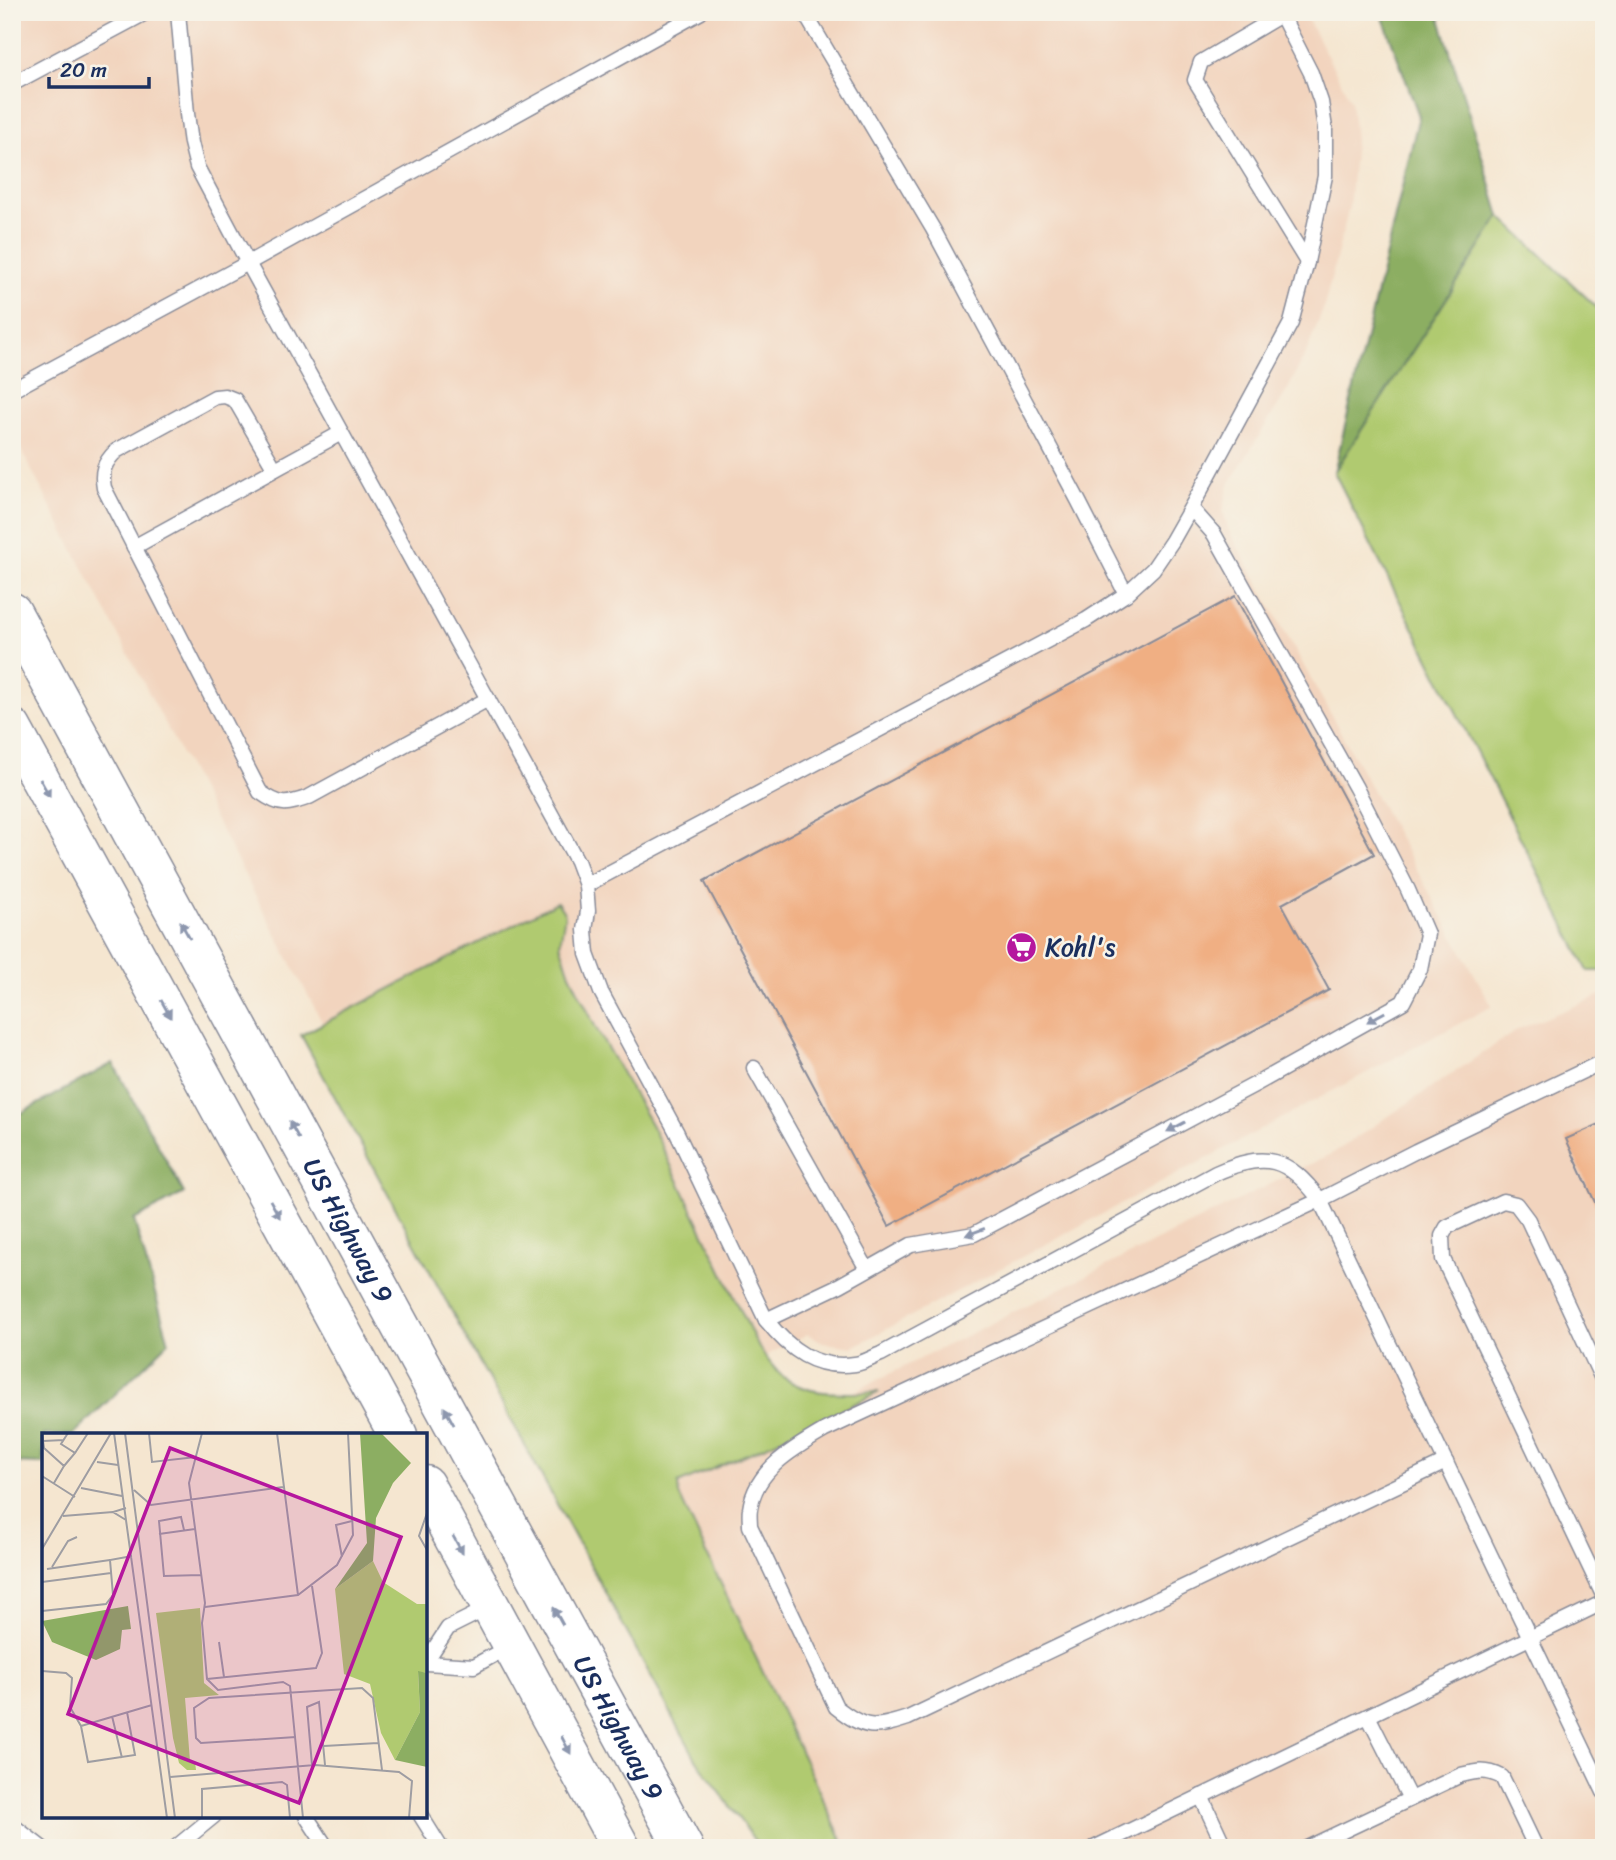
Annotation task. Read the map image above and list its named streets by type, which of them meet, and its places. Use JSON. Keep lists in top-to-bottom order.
{
  "streets": {
    "highway": ["US Highway 9"]
  },
  "places": {
    "supermarket": ["Kohl's"]
  },
  "scale_bar": "20 m"
}
